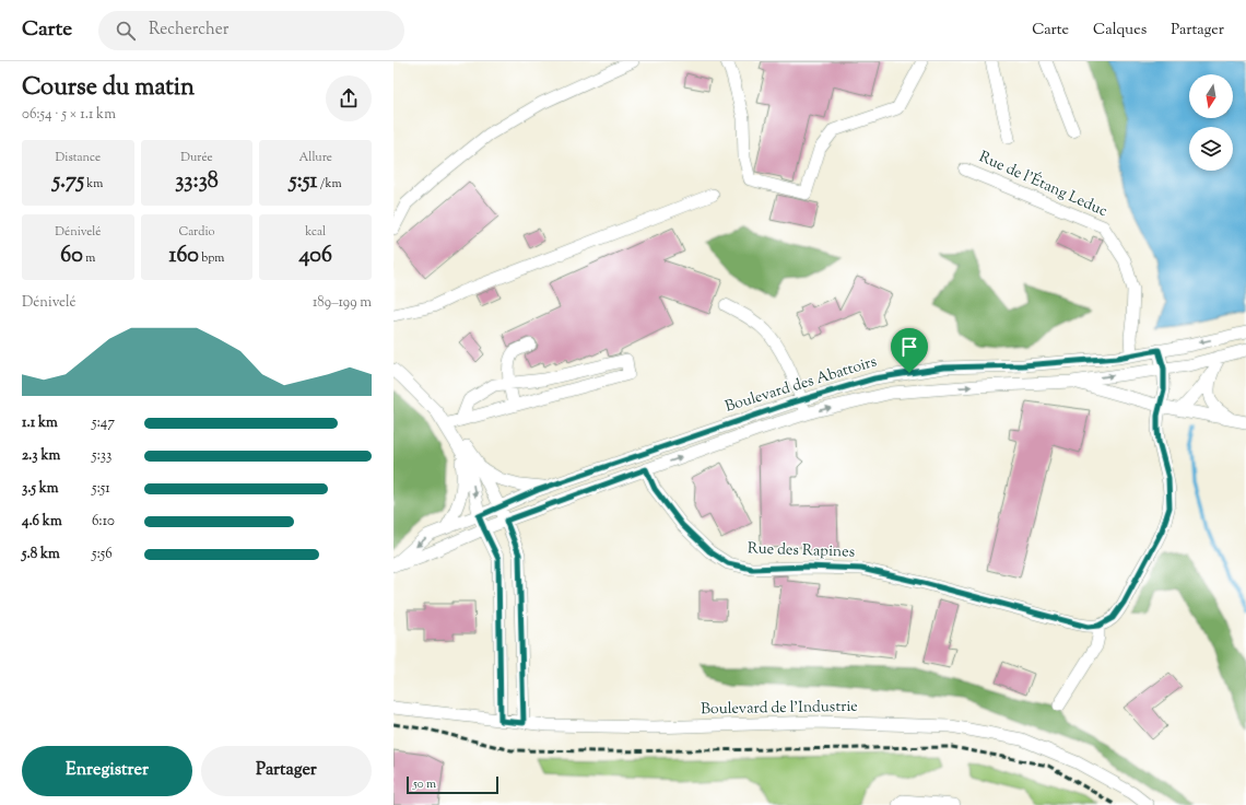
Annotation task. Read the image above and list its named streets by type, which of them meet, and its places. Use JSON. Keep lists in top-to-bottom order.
{
  "streets": {
    "street": [
      "Rue de l'Étang Leduc",
      "Boulevard des Abattoirs",
      "Rue des Rapines",
      "Boulevard de l'Industrie"
    ]
  },
  "crossings": [
    ["Rue de l'Étang Leduc", "Boulevard des Abattoirs"],
    ["Boulevard des Abattoirs", "Rue des Rapines"]
  ],
  "scale_bar": "50 m",
  "north": "bottom",
  "page": {
    "header": "Carte",
    "search": "Rechercher",
    "nav": ["Carte", "Calques", "Partager"],
    "heading": ["Course du matin", "06:54 · 5 × 1.1 km"],
    "stats": [
      ["Distance", "5.75 km"],
      ["Durée", "33:38"],
      ["Allure", "5:51 /km"],
      ["Dénivelé", "60 m"],
      ["Cardio", "160 bpm"],
      ["kcal", "406"]
    ],
    "chart": ["Dénivelé", "189–199 m"],
    "list": [
      {
        "name": "1.1 km",
        "note": "5:47"
      },
      {
        "name": "2.3 km",
        "note": "5:33"
      },
      {
        "name": "3.5 km",
        "note": "5:51"
      },
      {
        "name": "4.6 km",
        "note": "6:10"
      },
      {
        "name": "5.8 km",
        "note": "5:56"
      }
    ],
    "buttons": ["Enregistrer", "Partager"],
    "scale": "50 m"
  }
}
